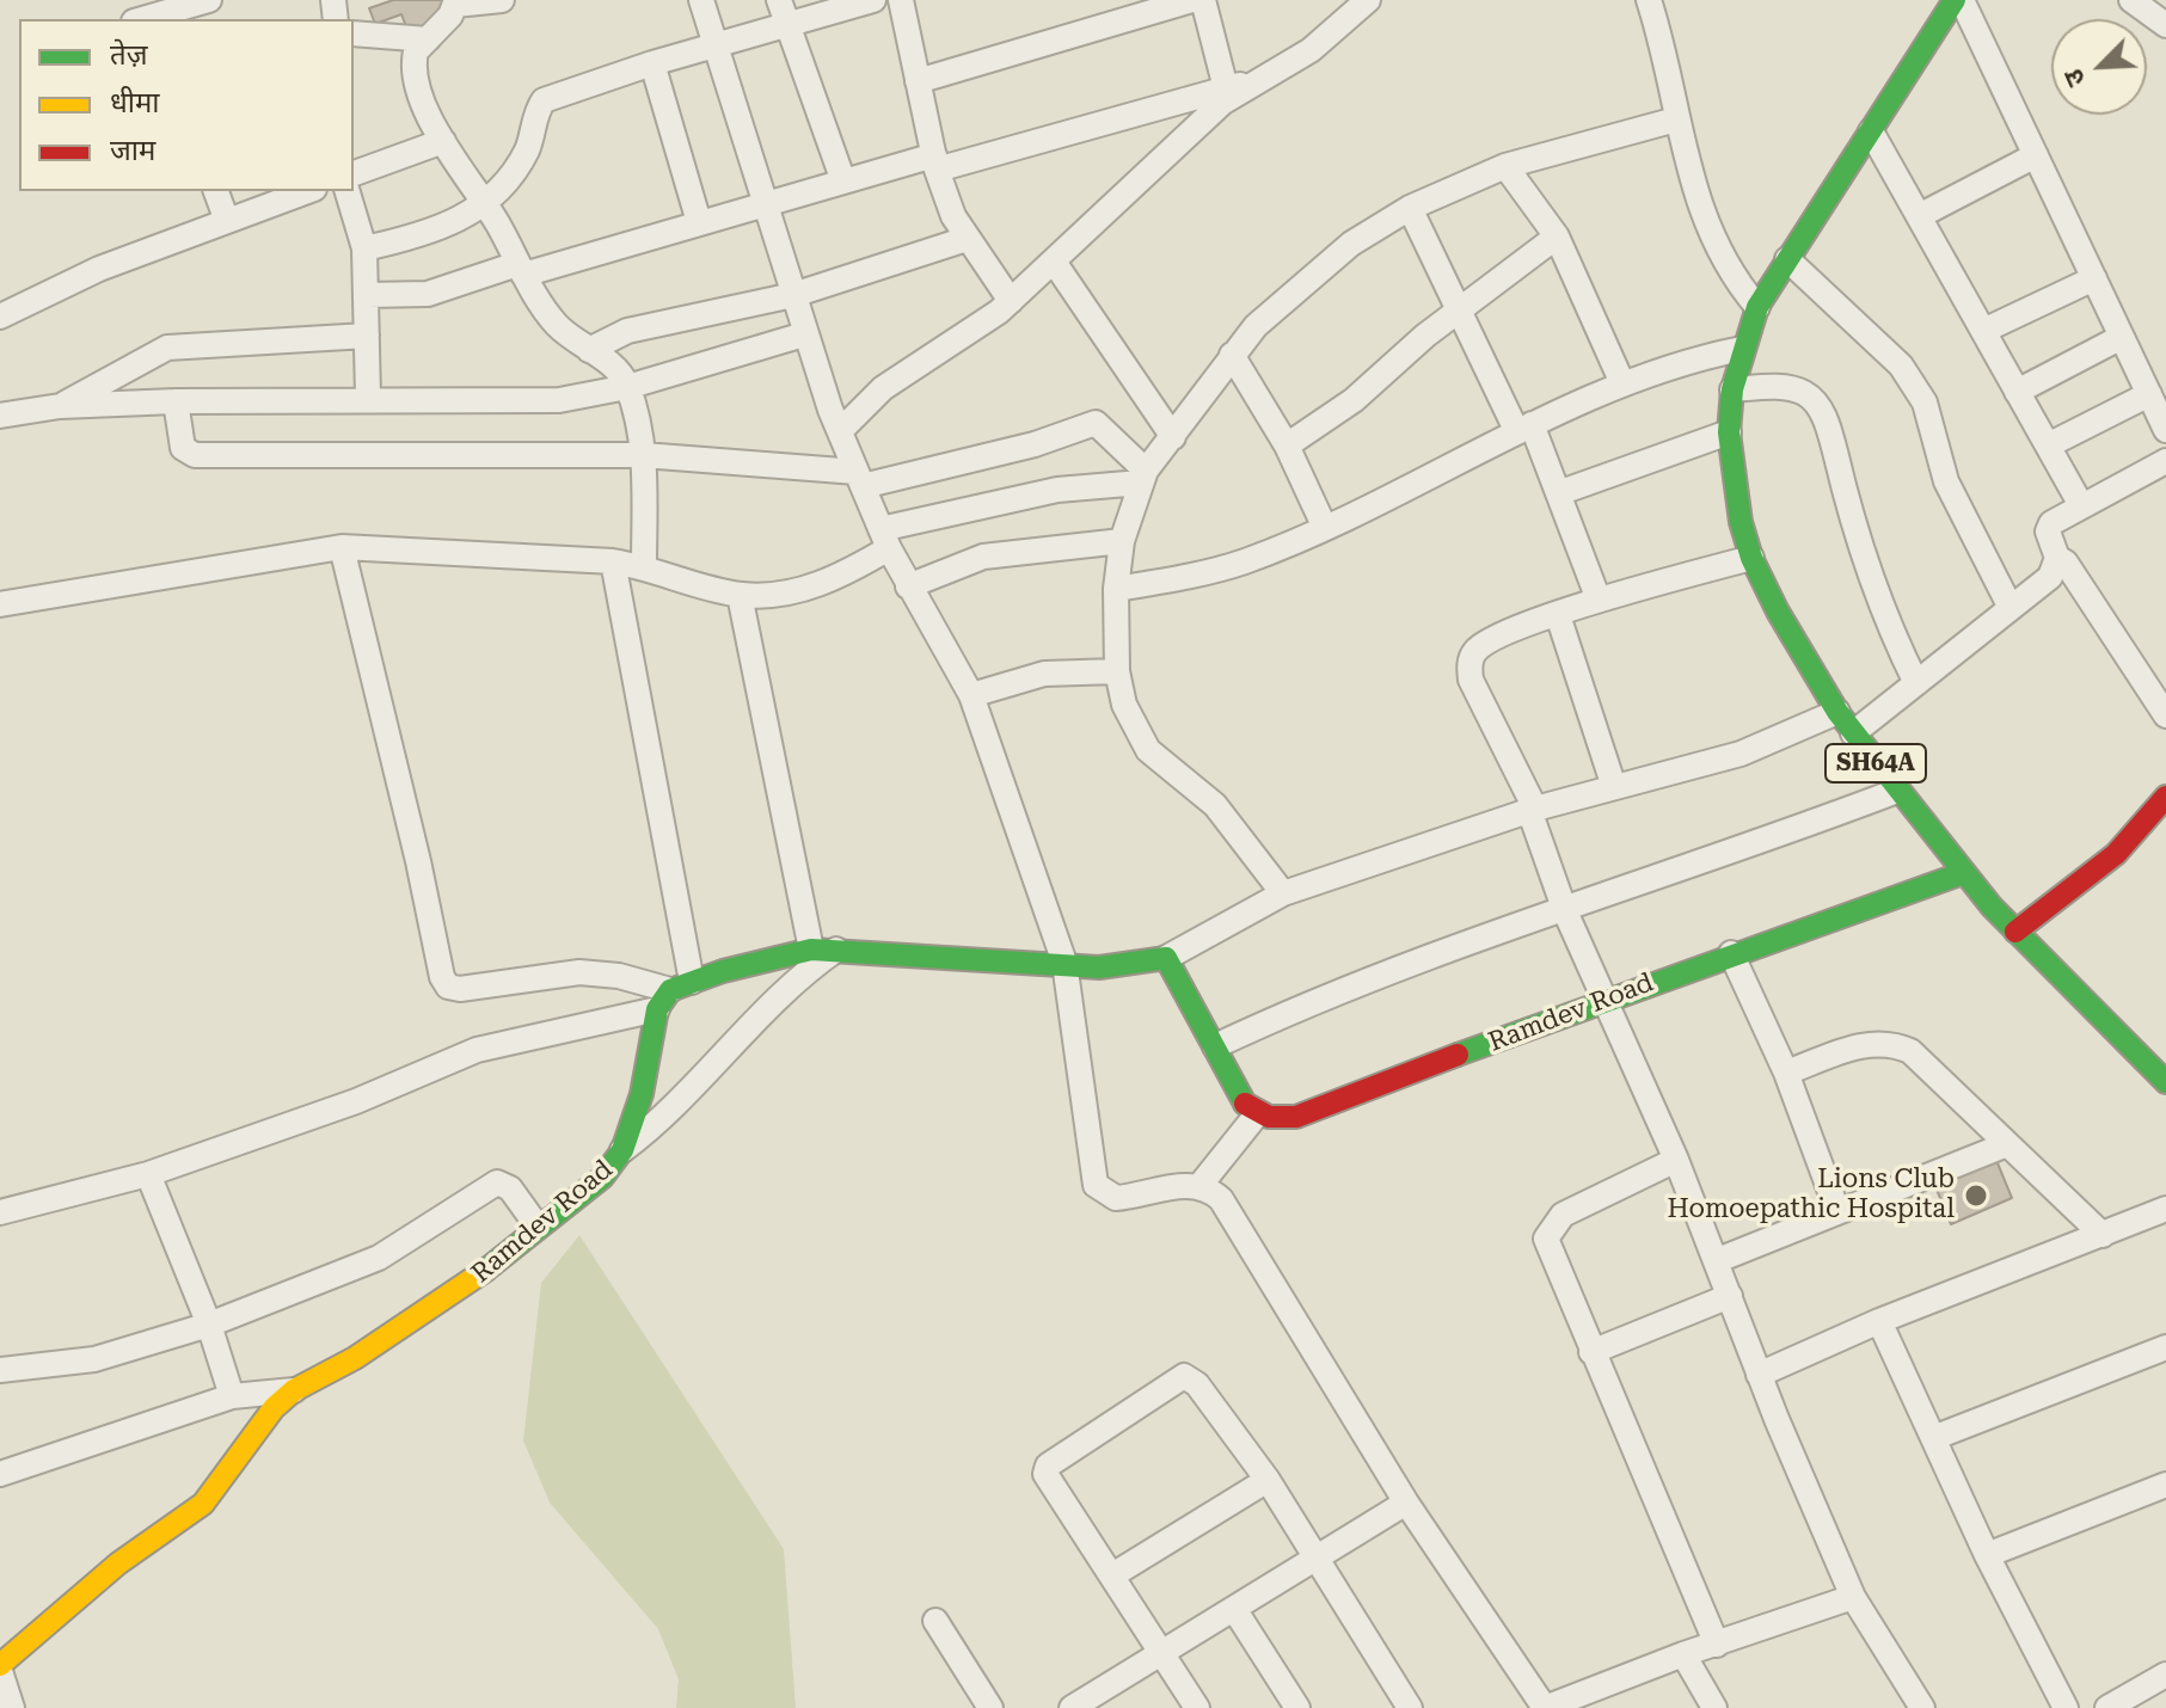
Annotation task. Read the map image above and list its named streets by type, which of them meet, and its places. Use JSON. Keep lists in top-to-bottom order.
{
  "streets": {
    "street": ["SH64A", "Ramdev Road"]
  },
  "crossings": [
    ["SH64A", "Ramdev Road"]
  ],
  "places": ["Lions Club Homoepathic Hospital"],
  "legend": ["तेज़", "धीमा", "जाम"],
  "north": "bottom left"
}
